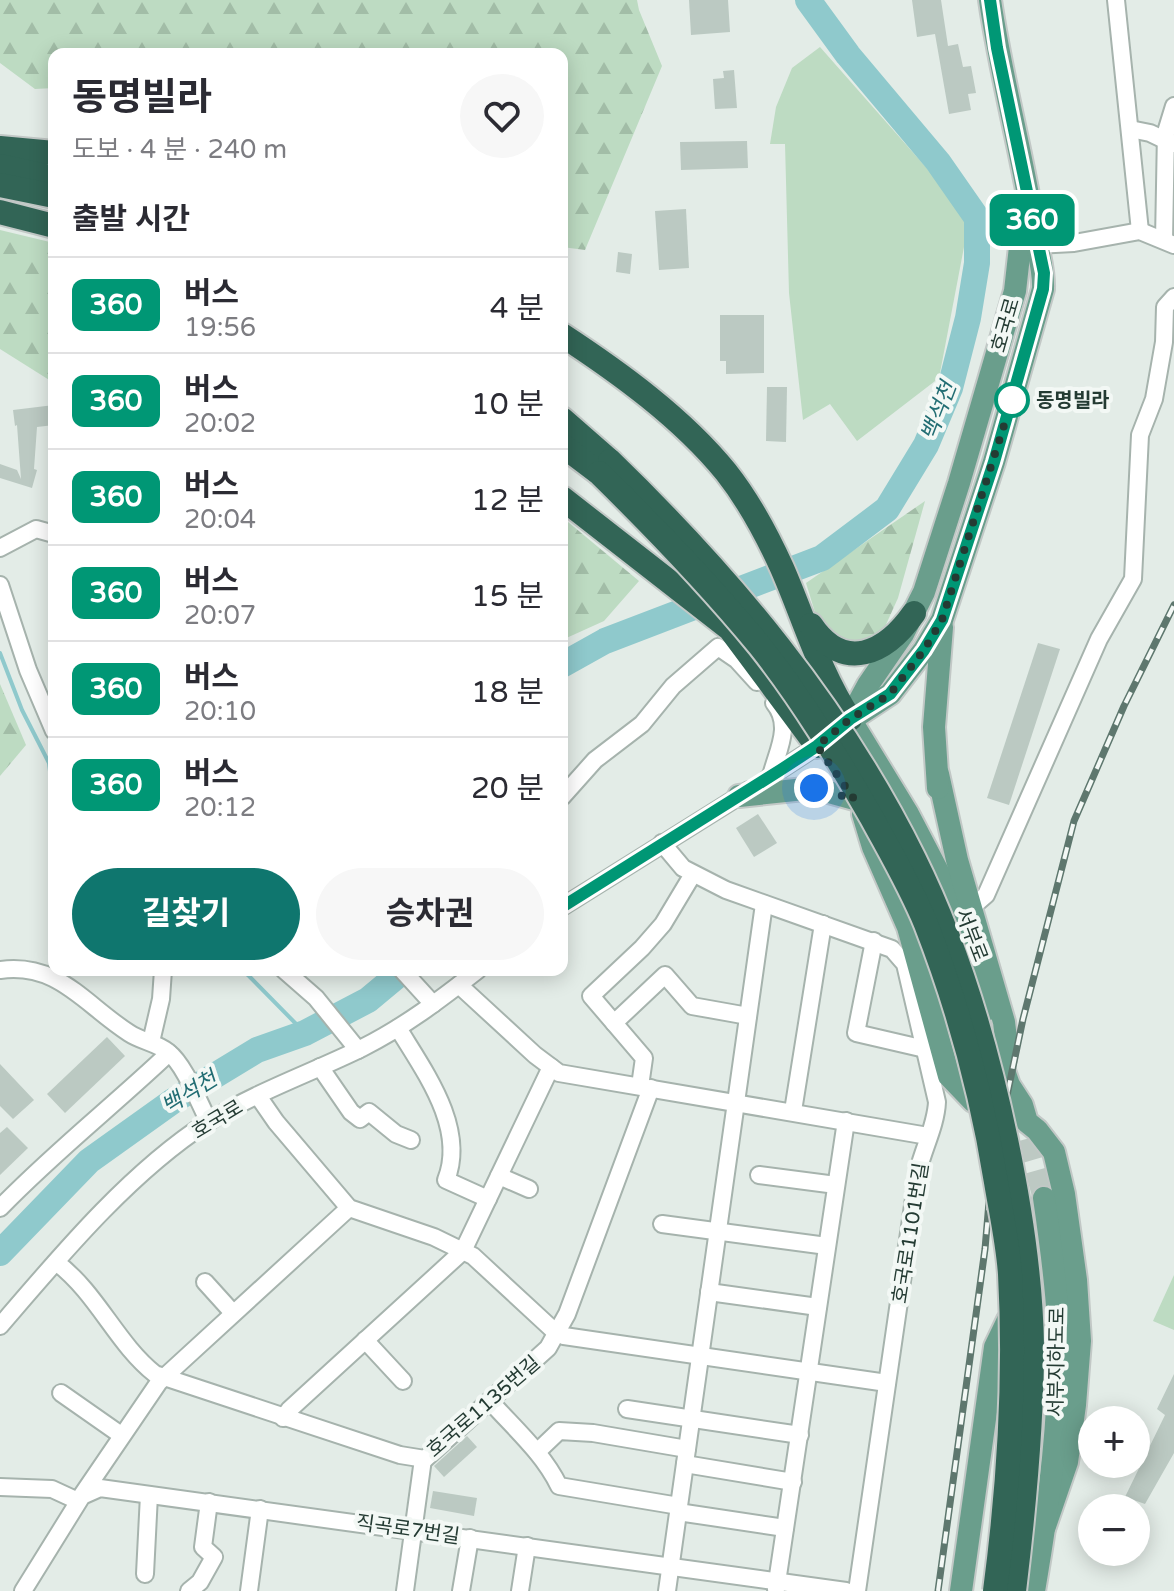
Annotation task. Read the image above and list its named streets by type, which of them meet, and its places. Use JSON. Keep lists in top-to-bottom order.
{
  "streets": {
    "highway": ["서부로"],
    "main road": ["호국로", "서부지하도로"],
    "street": ["호국로1101번길", "호국로1135번길", "직곡로7번길"]
  },
  "crossings": [
    ["호국로", "호국로1101번길"],
    ["호국로", "호국로1135번길"]
  ],
  "water": ["백석천"],
  "places": ["동명빌라"],
  "lines": ["bus line 360"],
  "page": {
    "on_map": "360",
    "heading": [
      ["동명빌라", "도보 · 4 분 · 240 m"],
      "출발 시간"
    ],
    "list": [
      {
        "mark": "360",
        "name": "버스",
        "note": "19:56",
        "value": "4 분"
      },
      {
        "mark": "360",
        "name": "버스",
        "note": "20:02",
        "value": "10 분"
      },
      {
        "mark": "360",
        "name": "버스",
        "note": "20:04",
        "value": "12 분"
      },
      {
        "mark": "360",
        "name": "버스",
        "note": "20:07",
        "value": "15 분"
      },
      {
        "mark": "360",
        "name": "버스",
        "note": "20:10",
        "value": "18 분"
      },
      {
        "mark": "360",
        "name": "버스",
        "note": "20:12",
        "value": "20 분"
      }
    ],
    "buttons": ["길찾기", "승차권"],
    "map_buttons": ["+", "−"]
  }
}
